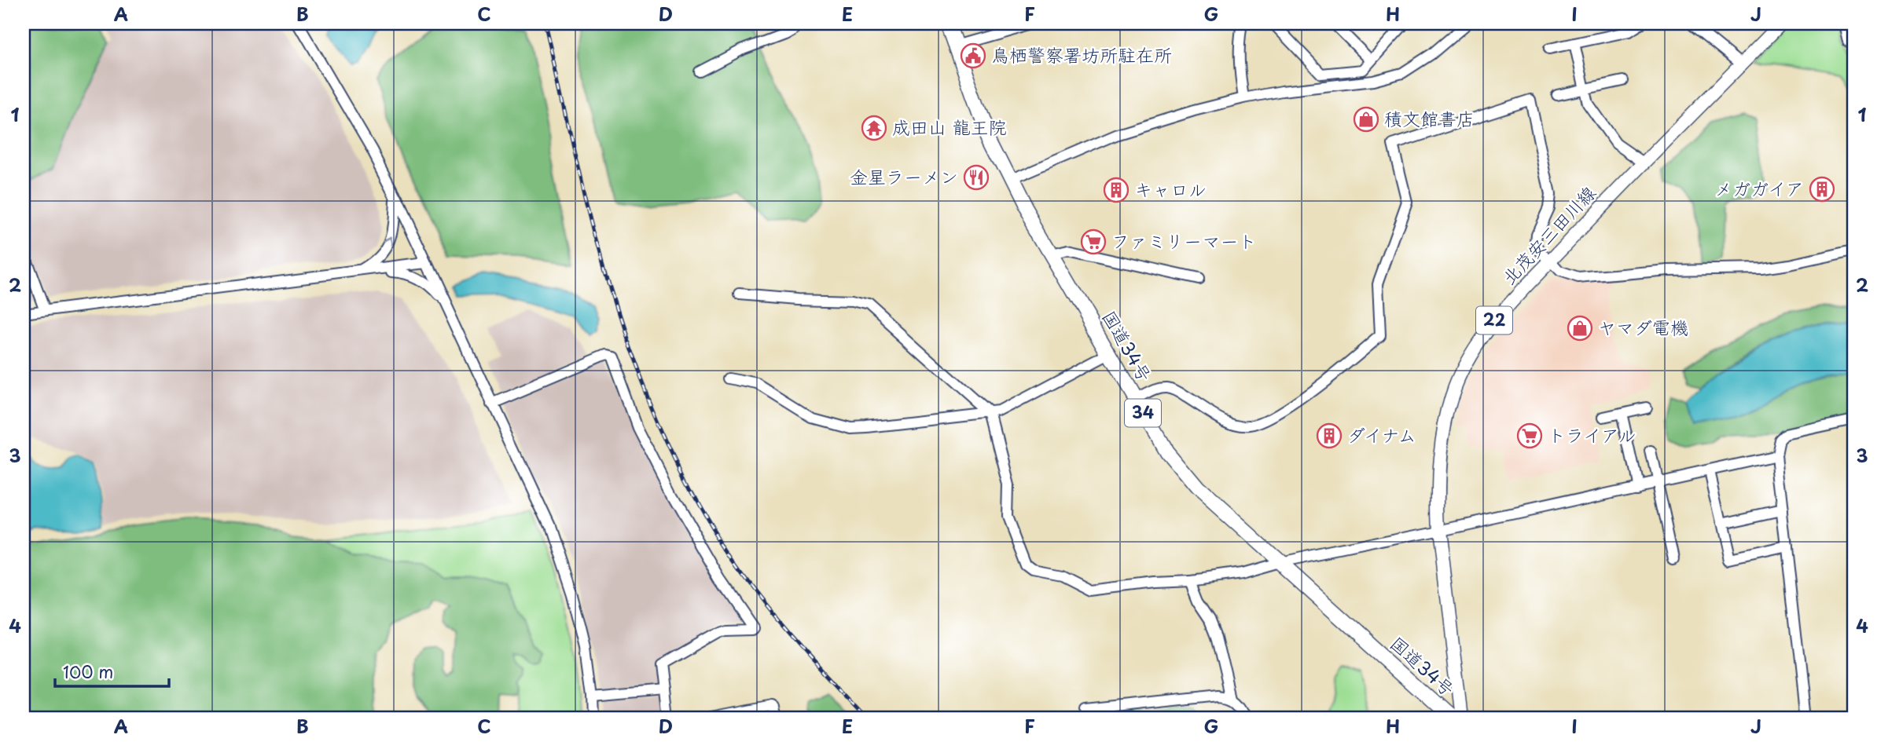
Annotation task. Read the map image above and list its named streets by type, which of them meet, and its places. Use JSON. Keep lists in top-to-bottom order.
{
  "streets": {
    "highway": ["国道34号", "34"],
    "main road": ["北茂安三田川線", "22"]
  },
  "places": {
    "public building": ["鳥栖警察署坊所駐在所"],
    "shop": ["積文館書店", "ヤマダ電機"],
    "temple": ["成田山 龍王院"],
    "restaurant": ["金星ラーメン"],
    "building": ["メガガイア", "キャロル", "ダイナム"],
    "supermarket": ["ファミリーマート", "トライアル"]
  },
  "scale_bar": "100 m",
  "grid": {
    "columns": [
      "A",
      "B",
      "C",
      "D",
      "E",
      "F",
      "G",
      "H",
      "I",
      "J"
    ],
    "rows": [
      "1",
      "2",
      "3",
      "4"
    ]
  }
}
